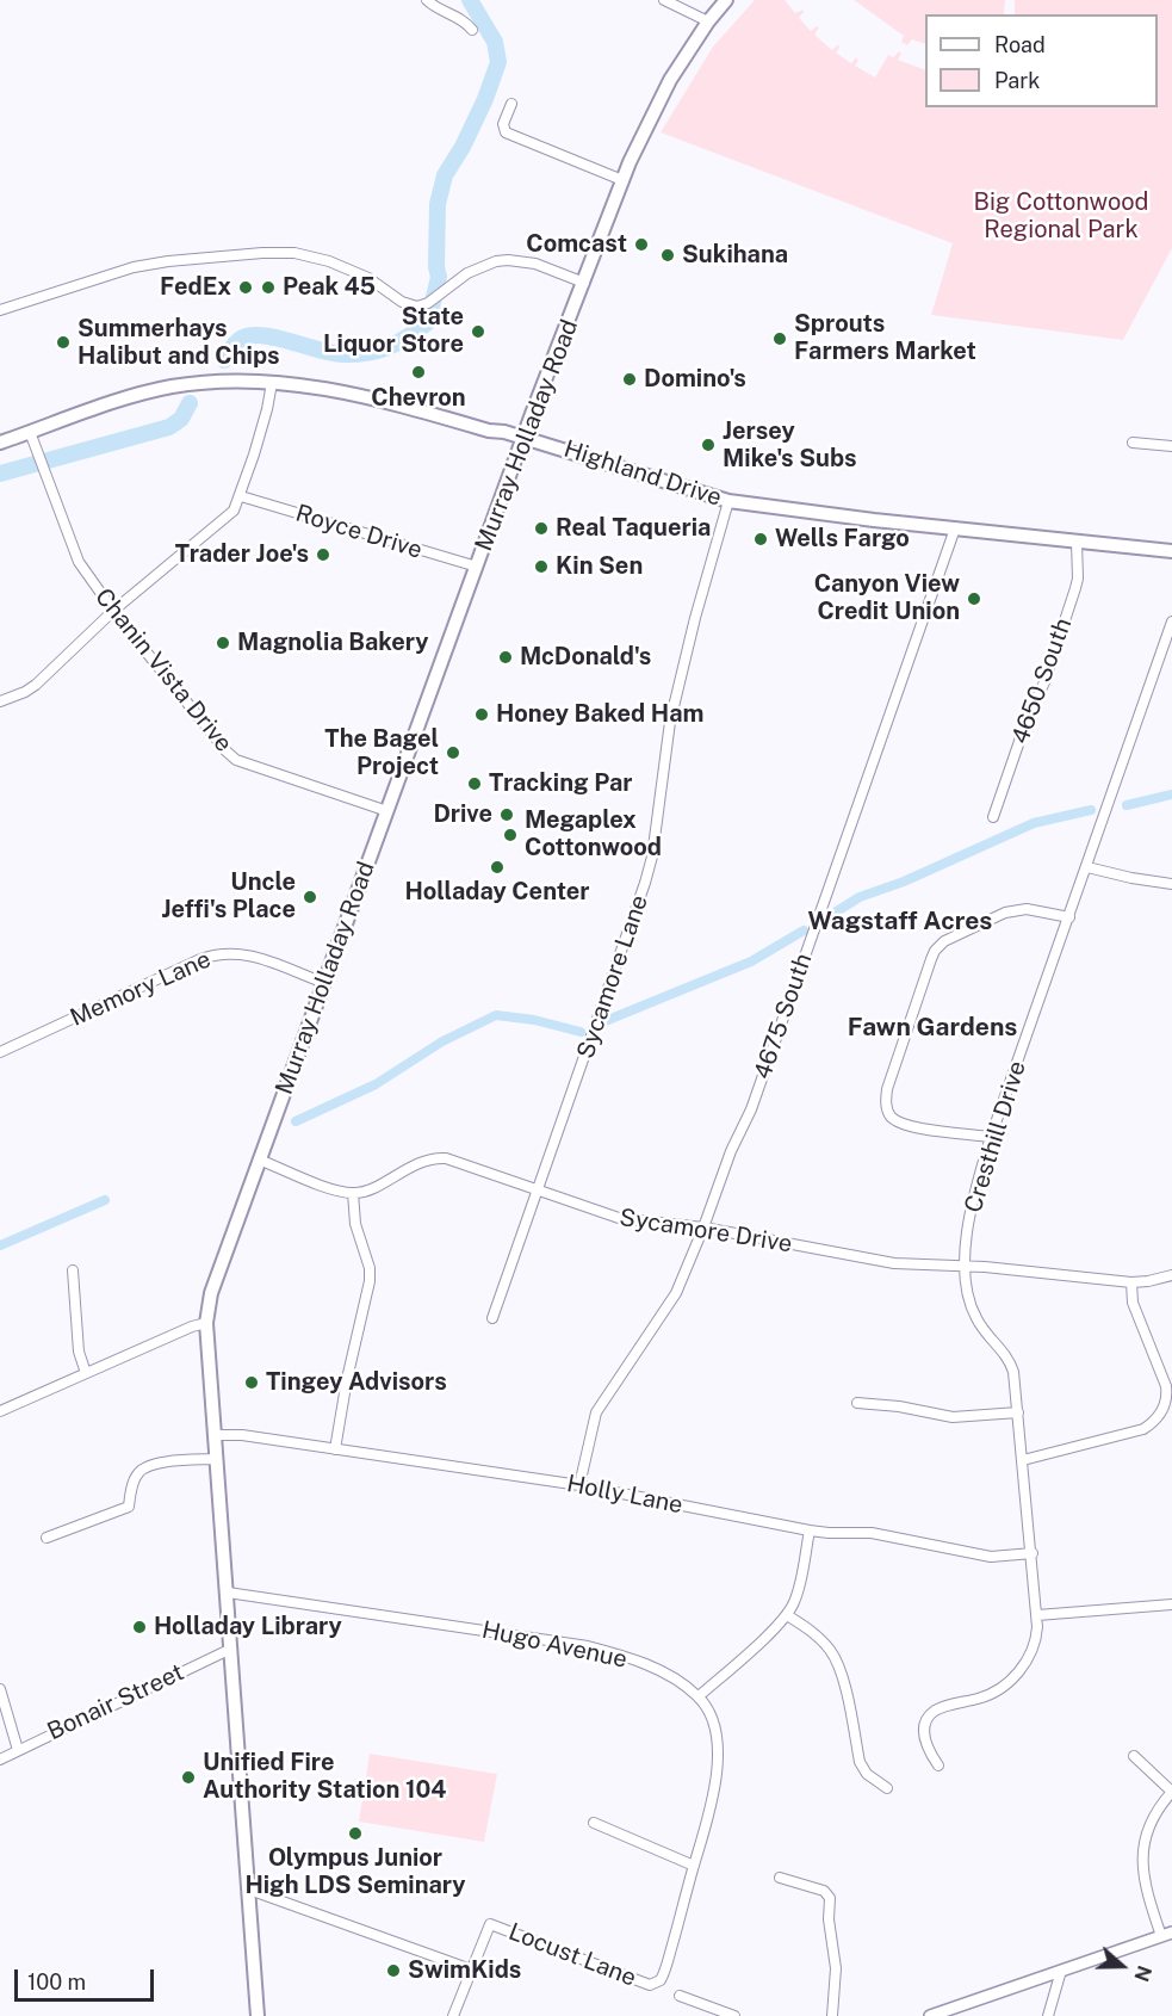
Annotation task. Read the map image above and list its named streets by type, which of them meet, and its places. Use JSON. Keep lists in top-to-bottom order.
{
  "streets": {
    "main road": ["Murray Holladay Road", "Highland Drive"],
    "street": [
      "Royce Drive",
      "Chanin Vista Drive",
      "4650 South",
      "Sycamore Lane",
      "Memory Lane",
      "4675 South",
      "Cresthill Drive",
      "Sycamore Drive",
      "Holly Lane",
      "Hugo Avenue",
      "Bonair Street",
      "Locust Lane"
    ]
  },
  "crossings": [
    ["Murray Holladay Road", "Highland Drive"],
    ["Murray Holladay Road", "Royce Drive"],
    ["Murray Holladay Road", "Chanin Vista Drive"],
    ["Murray Holladay Road", "Memory Lane"],
    ["Murray Holladay Road", "Holly Lane"],
    ["Murray Holladay Road", "Hugo Avenue"],
    ["Murray Holladay Road", "Bonair Street"],
    ["Highland Drive", "Chanin Vista Drive"],
    ["Highland Drive", "4650 South"],
    ["Highland Drive", "Sycamore Lane"],
    ["Highland Drive", "4675 South"],
    ["Sycamore Lane", "Sycamore Drive"],
    ["4675 South", "Sycamore Drive"],
    ["4675 South", "Holly Lane"],
    ["Cresthill Drive", "Sycamore Drive"],
    ["Cresthill Drive", "Holly Lane"]
  ],
  "districts": ["Wagstaff Acres", "Fawn Gardens"],
  "parks": ["Big Cottonwood Regional Park"],
  "places": [
    "Comcast",
    "Sukihana",
    "FedEx",
    "Peak 45",
    "State Liquor Store",
    "Sprouts Farmers Market",
    "Summerhays Halibut and Chips",
    "Chevron",
    "Domino's",
    "Jersey Mike's Subs",
    "Real Taqueria",
    "Wells Fargo",
    "Trader Joe's",
    "Kin Sen",
    "Canyon View Credit Union",
    "Magnolia Bakery",
    "McDonald's",
    "Honey Baked Ham",
    "The Bagel Project",
    "Tracking Par",
    "Drive",
    "Megaplex Cottonwood",
    "Holladay Center",
    "Uncle Jeffi's Place",
    "Tingey Advisors",
    "Holladay Library",
    "Unified Fire Authority Station 104",
    "Olympus Junior High LDS Seminary",
    "SwimKids"
  ],
  "legend": ["Road", "Park"],
  "scale_bar": "100 m",
  "north": "right"
}
